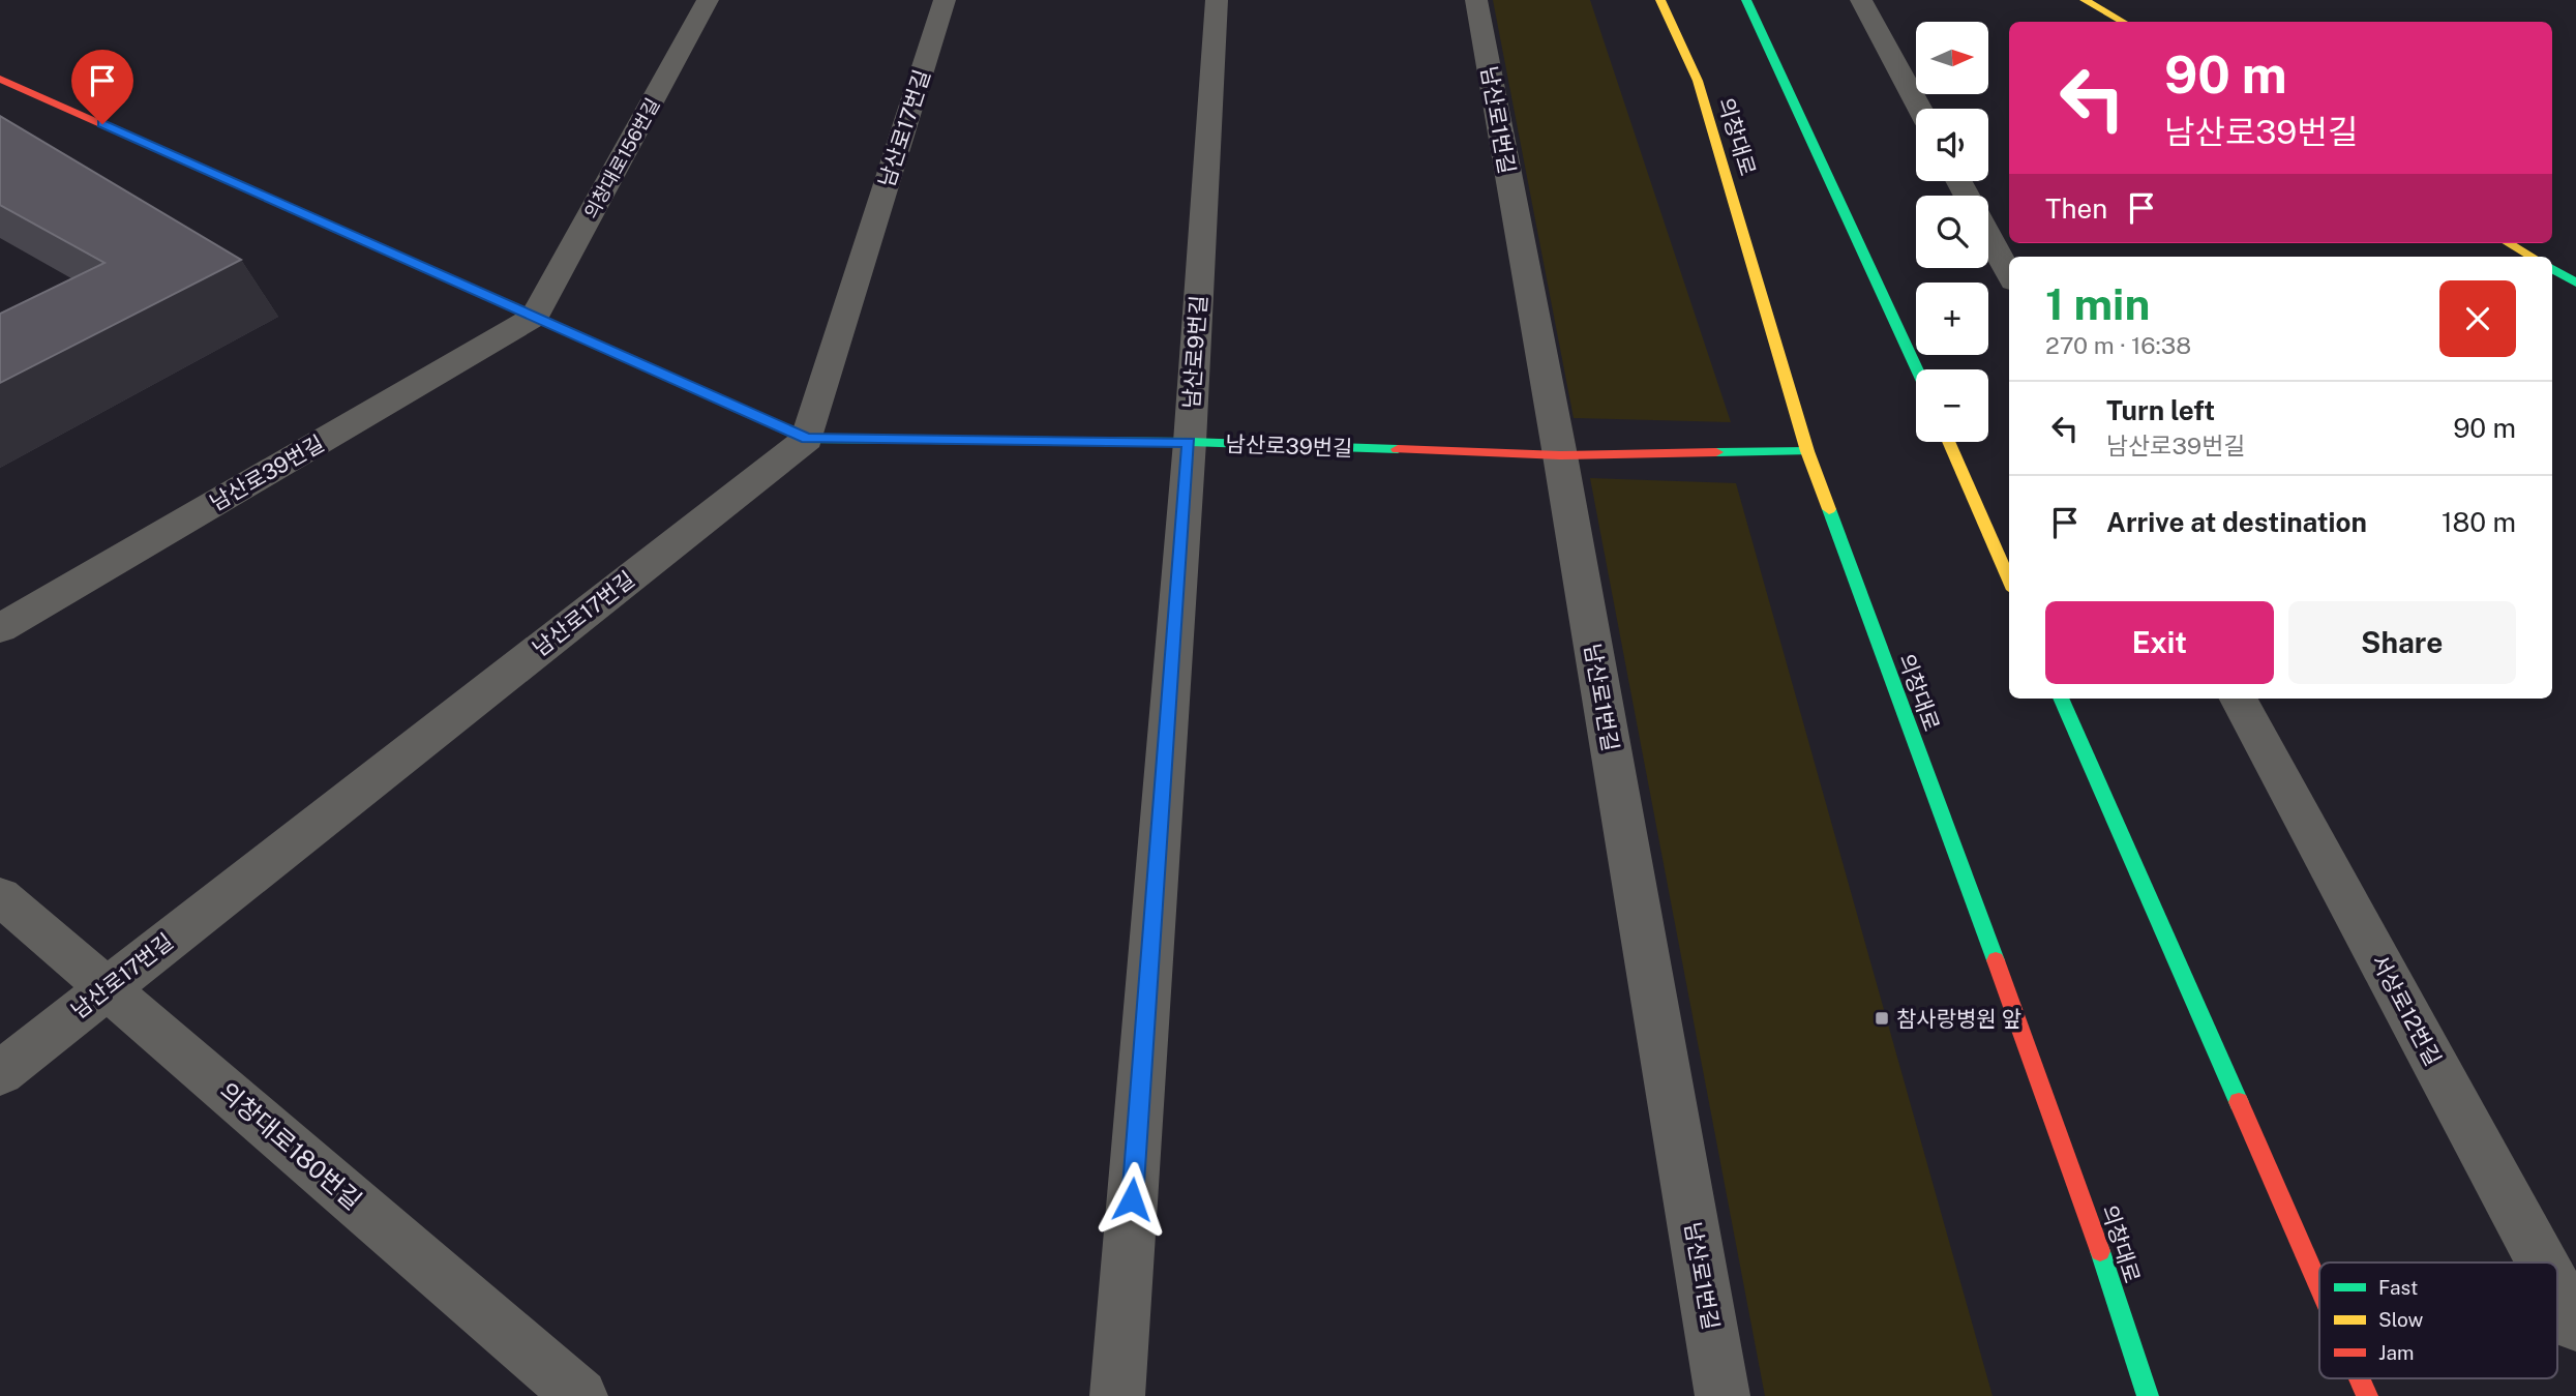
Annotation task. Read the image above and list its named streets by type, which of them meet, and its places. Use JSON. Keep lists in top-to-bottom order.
{
  "streets": {
    "main road": ["의창대로", "남산로39번길"],
    "street": [
      "남산로1번길",
      "남산로17번길",
      "의창대로156번길",
      "남산로9번길",
      "서상로12번길",
      "의창대로180번길"
    ]
  },
  "crossings": [
    ["남산로1번길", "남산로39번길"],
    ["남산로17번길", "남산로39번길"],
    ["남산로17번길", "의창대로180번길"],
    ["의창대로", "남산로39번길"],
    ["의창대로156번길", "남산로39번길"],
    ["남산로9번길", "남산로39번길"]
  ],
  "places": {
    "transit": ["참사랑병원 앞"]
  },
  "legend": ["Fast", "Slow", "Jam"],
  "north": "right",
  "page": {
    "map_buttons": ["+", "−"],
    "turn": ["90 m", "남산로39번길"],
    "then": "Then",
    "heading": ["1 min", "270 m · 16:38"],
    "list": [
      {
        "name": "Turn left",
        "note": "남산로39번길",
        "value": "90 m"
      },
      {
        "name": "Arrive at destination",
        "value": "180 m"
      }
    ],
    "buttons": ["Exit", "Share"]
  }
}
